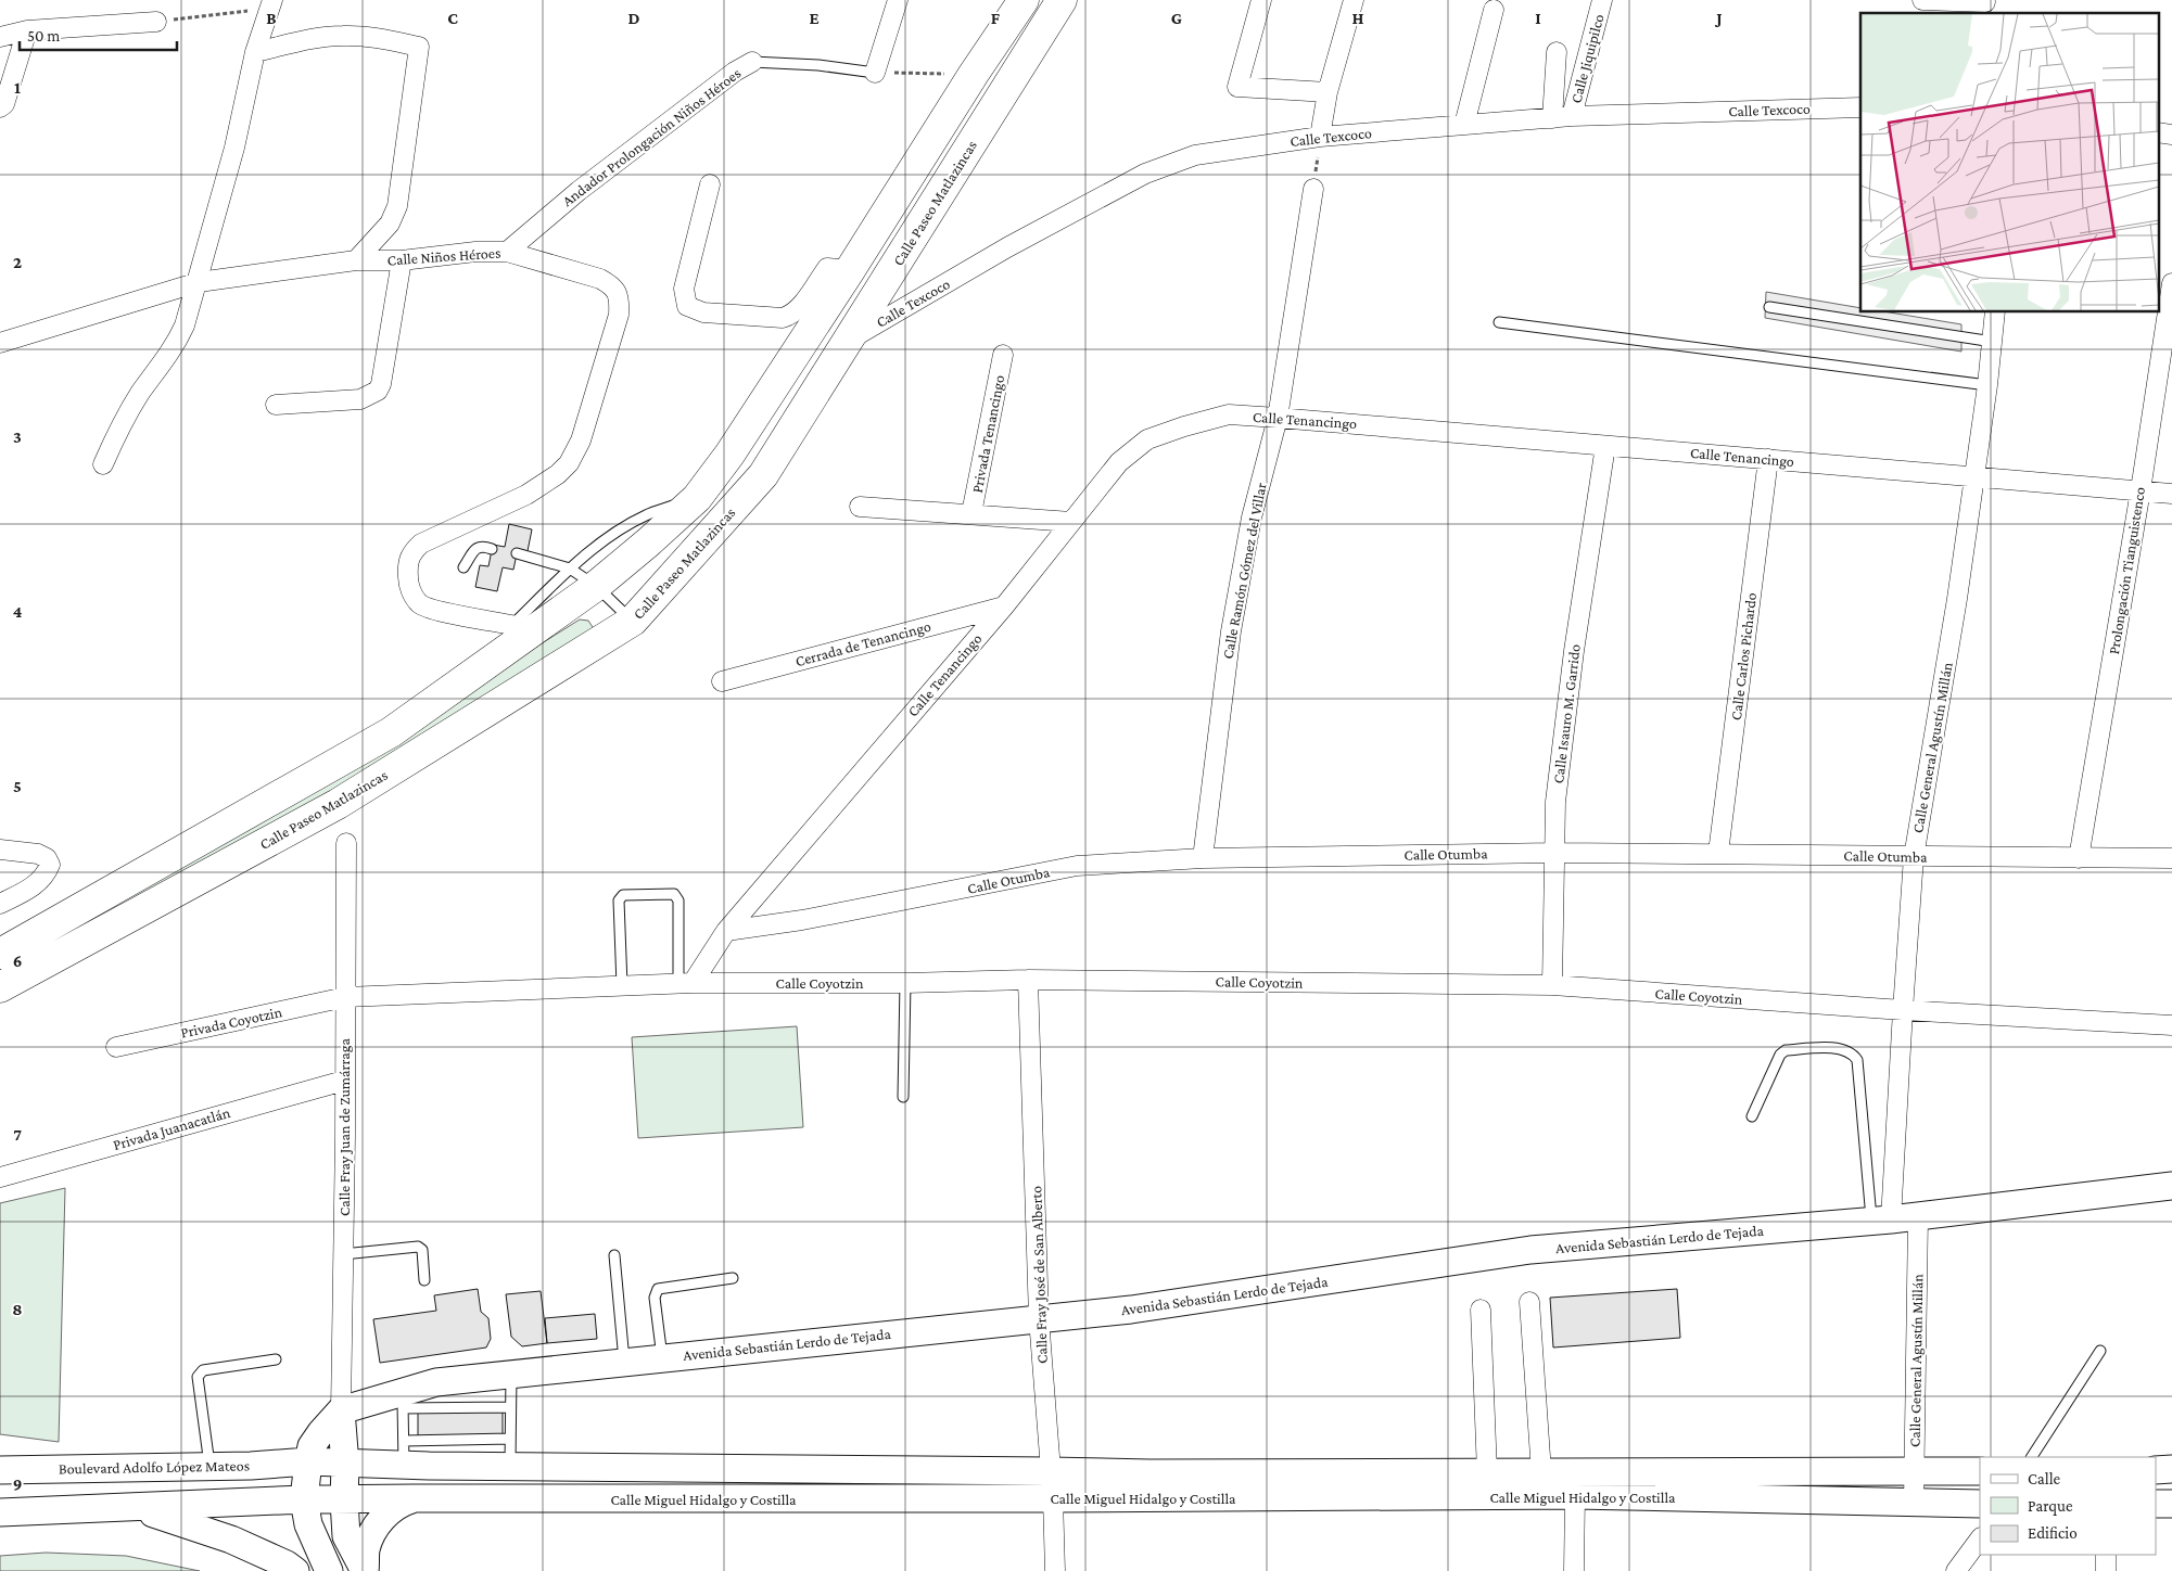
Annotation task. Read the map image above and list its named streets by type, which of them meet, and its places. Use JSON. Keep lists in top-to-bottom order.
{
  "streets": {
    "highway": ["Calle Paseo Matlazincas"],
    "main road": ["Avenida Sebastián Lerdo de Tejada", "Boulevard Adolfo López Mateos", "Calle Miguel Hidalgo y Costilla"],
    "street": [
      "Calle Jiquipilco",
      "Calle Texcoco",
      "Andador Prolongación Niños Héroes",
      "Calle Niños Héroes",
      "Calle Tenancingo",
      "Privada Tenancingo",
      "Calle Ramón Gómez del Villar",
      "Prolongación Tianguistenco",
      "Cerrada de Tenancingo",
      "Calle Carlos Pichardo",
      "Calle Isauro M. Garrido",
      "Calle General Agustín Millán",
      "Calle Otumba",
      "Calle Coyotzin",
      "Privada Coyotzin",
      "Calle Fray Juan de Zumárraga",
      "Privada Juanacatlán",
      "Calle Fray José de San Alberto"
    ]
  },
  "crossings": [
    ["Calle Jiquipilco", "Calle Texcoco"],
    ["Calle Texcoco", "Calle Paseo Matlazincas"],
    ["Andador Prolongación Niños Héroes", "Calle Niños Héroes"],
    ["Calle Tenancingo", "Privada Tenancingo"],
    ["Calle Tenancingo", "Calle Ramón Gómez del Villar"],
    ["Calle Tenancingo", "Prolongación Tianguistenco"],
    ["Calle Tenancingo", "Cerrada de Tenancingo"],
    ["Calle Tenancingo", "Calle Carlos Pichardo"],
    ["Calle Tenancingo", "Calle Isauro M. Garrido"],
    ["Calle Tenancingo", "Calle General Agustín Millán"],
    ["Calle Tenancingo", "Calle Otumba"],
    ["Calle Tenancingo", "Calle Coyotzin"],
    ["Calle Ramón Gómez del Villar", "Calle Otumba"],
    ["Prolongación Tianguistenco", "Calle Otumba"],
    ["Calle Carlos Pichardo", "Calle Otumba"],
    ["Calle Isauro M. Garrido", "Calle Otumba"],
    ["Calle Isauro M. Garrido", "Calle Coyotzin"],
    ["Calle General Agustín Millán", "Calle Otumba"],
    ["Calle General Agustín Millán", "Calle Coyotzin"],
    ["Calle General Agustín Millán", "Avenida Sebastián Lerdo de Tejada"],
    ["Calle General Agustín Millán", "Calle Miguel Hidalgo y Costilla"],
    ["Calle Coyotzin", "Privada Coyotzin"],
    ["Calle Coyotzin", "Calle Fray Juan de Zumárraga"],
    ["Calle Coyotzin", "Calle Fray José de San Alberto"],
    ["Privada Coyotzin", "Calle Fray Juan de Zumárraga"],
    ["Calle Fray Juan de Zumárraga", "Privada Juanacatlán"],
    ["Calle Fray Juan de Zumárraga", "Avenida Sebastián Lerdo de Tejada"],
    ["Avenida Sebastián Lerdo de Tejada", "Calle Fray José de San Alberto"],
    ["Calle Fray José de San Alberto", "Calle Miguel Hidalgo y Costilla"],
    ["Boulevard Adolfo López Mateos", "Calle Miguel Hidalgo y Costilla"]
  ],
  "legend": ["Calle", "Parque", "Edificio"],
  "scale_bar": "50 m",
  "grid": {
    "columns": [
      "B",
      "C",
      "D",
      "E",
      "F",
      "G",
      "H",
      "I",
      "J"
    ],
    "rows": [
      "1",
      "2",
      "3",
      "4",
      "5",
      "6",
      "7",
      "8",
      "9"
    ]
  }
}
